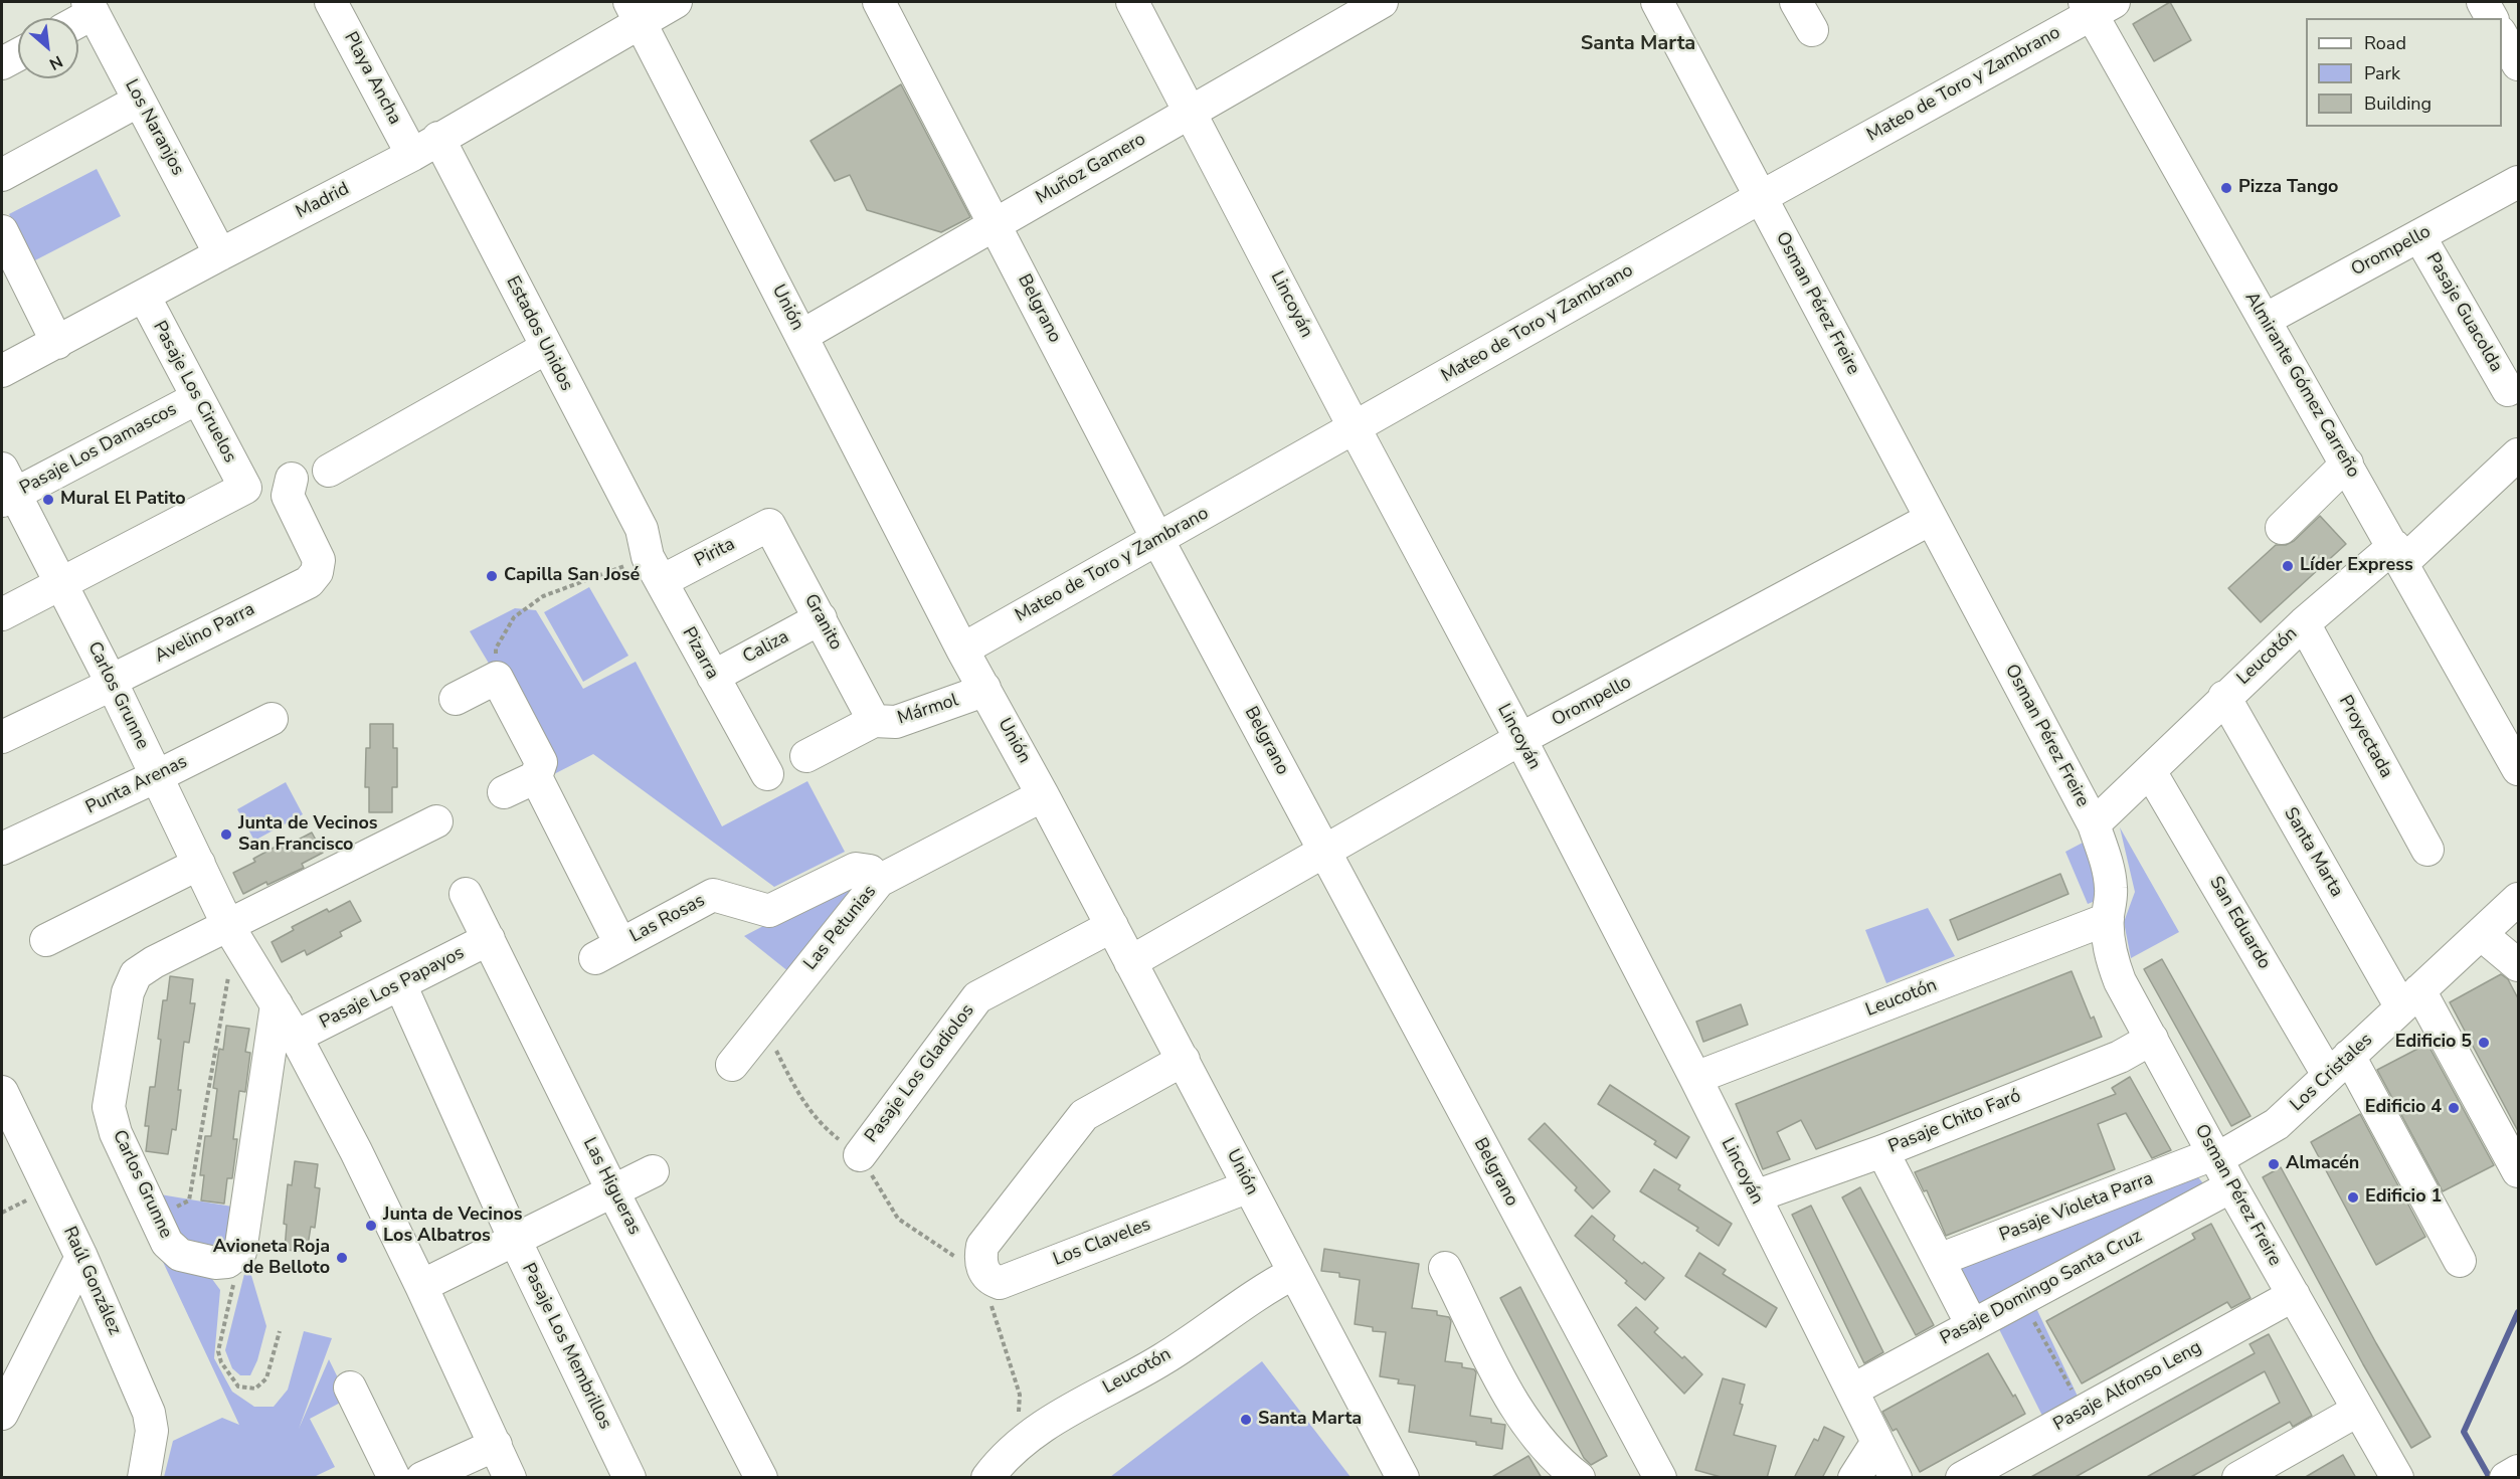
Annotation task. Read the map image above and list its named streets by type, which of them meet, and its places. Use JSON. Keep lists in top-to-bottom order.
{
  "streets": {
    "street": [
      "Playa Ancha",
      "Mateo de Toro y Zambrano",
      "Los Naranjos",
      "Muñoz Gamero",
      "Madrid",
      "Orompello",
      "Osman Pérez Freire",
      "Lincoyán",
      "Unión",
      "Belgrano",
      "Pasaje Guacolda",
      "Estados Unidos",
      "Almirante Gómez Carreño",
      "Pasaje Los Ciruelos",
      "Pasaje Los Damascos",
      "Pirita",
      "Granito",
      "Avelino Parra",
      "Caliza",
      "Pizarra",
      "Leucotón",
      "Carlos Grunne",
      "Mármol",
      "Proyectada",
      "Punta Arenas",
      "Santa Marta",
      "Las Rosas",
      "San Eduardo",
      "Las Petunias",
      "Pasaje Los Papayos",
      "Los Cristales",
      "Pasaje Los Gladiolos",
      "Pasaje Chito Faró",
      "Las Higueras",
      "Pasaje Violeta Parra",
      "Los Claveles",
      "Raúl González",
      "Pasaje Domingo Santa Cruz",
      "Pasaje Los Membrillos",
      "Pasaje Alfonso Leng"
    ]
  },
  "crossings": [
    ["Playa Ancha", "Madrid"],
    ["Mateo de Toro y Zambrano", "Osman Pérez Freire"],
    ["Mateo de Toro y Zambrano", "Lincoyán"],
    ["Mateo de Toro y Zambrano", "Unión"],
    ["Mateo de Toro y Zambrano", "Belgrano"],
    ["Mateo de Toro y Zambrano", "Almirante Gómez Carreño"],
    ["Los Naranjos", "Madrid"],
    ["Muñoz Gamero", "Lincoyán"],
    ["Muñoz Gamero", "Unión"],
    ["Muñoz Gamero", "Belgrano"],
    ["Madrid", "Unión"],
    ["Madrid", "Estados Unidos"],
    ["Madrid", "Pasaje Los Ciruelos"],
    ["Orompello", "Osman Pérez Freire"],
    ["Orompello", "Lincoyán"],
    ["Orompello", "Unión"],
    ["Orompello", "Belgrano"],
    ["Orompello", "Pasaje Guacolda"],
    ["Orompello", "Almirante Gómez Carreño"],
    ["Osman Pérez Freire", "Leucotón"],
    ["Osman Pérez Freire", "Los Cristales"],
    ["Osman Pérez Freire", "Pasaje Chito Faró"],
    ["Osman Pérez Freire", "Pasaje Violeta Parra"],
    ["Osman Pérez Freire", "Pasaje Domingo Santa Cruz"],
    ["Osman Pérez Freire", "Pasaje Alfonso Leng"],
    ["Lincoyán", "Leucotón"],
    ["Lincoyán", "Pasaje Chito Faró"],
    ["Lincoyán", "Pasaje Domingo Santa Cruz"],
    ["Unión", "Leucotón"],
    ["Unión", "Mármol"],
    ["Unión", "Las Petunias"],
    ["Unión", "Pasaje Los Gladiolos"],
    ["Unión", "Los Claveles"],
    ["Estados Unidos", "Pirita"],
    ["Estados Unidos", "Pizarra"],
    ["Almirante Gómez Carreño", "Leucotón"],
    ["Pasaje Los Ciruelos", "Pasaje Los Damascos"],
    ["Pasaje Los Ciruelos", "Carlos Grunne"],
    ["Pasaje Los Damascos", "Carlos Grunne"],
    ["Pirita", "Granito"],
    ["Pirita", "Pizarra"],
    ["Granito", "Caliza"],
    ["Granito", "Mármol"],
    ["Avelino Parra", "Carlos Grunne"],
    ["Caliza", "Pizarra"],
    ["Leucotón", "Proyectada"],
    ["Leucotón", "Santa Marta"],
    ["Leucotón", "San Eduardo"],
    ["Carlos Grunne", "Punta Arenas"],
    ["Carlos Grunne", "Pasaje Los Papayos"],
    ["Santa Marta", "Los Cristales"],
    ["Las Rosas", "Las Petunias"],
    ["San Eduardo", "Los Cristales"],
    ["Pasaje Los Papayos", "Las Higueras"],
    ["Pasaje Los Papayos", "Pasaje Los Membrillos"],
    ["Los Cristales", "Pasaje Violeta Parra"],
    ["Los Cristales", "Pasaje Domingo Santa Cruz"],
    ["Pasaje Violeta Parra", "Pasaje Domingo Santa Cruz"]
  ],
  "districts": ["Santa Marta"],
  "places": [
    "Pizza Tango",
    "Mural El Patito",
    "Líder Express",
    "Capilla San José",
    "Junta de Vecinos San Francisco",
    "Edificio 5",
    "Edificio 4",
    "Almacén",
    "Edificio 1",
    "Junta de Vecinos Los Albatros",
    "Avioneta Roja de Belloto",
    "Santa Marta"
  ],
  "legend": ["Road", "Park", "Building"],
  "north": "bottom right"
}
